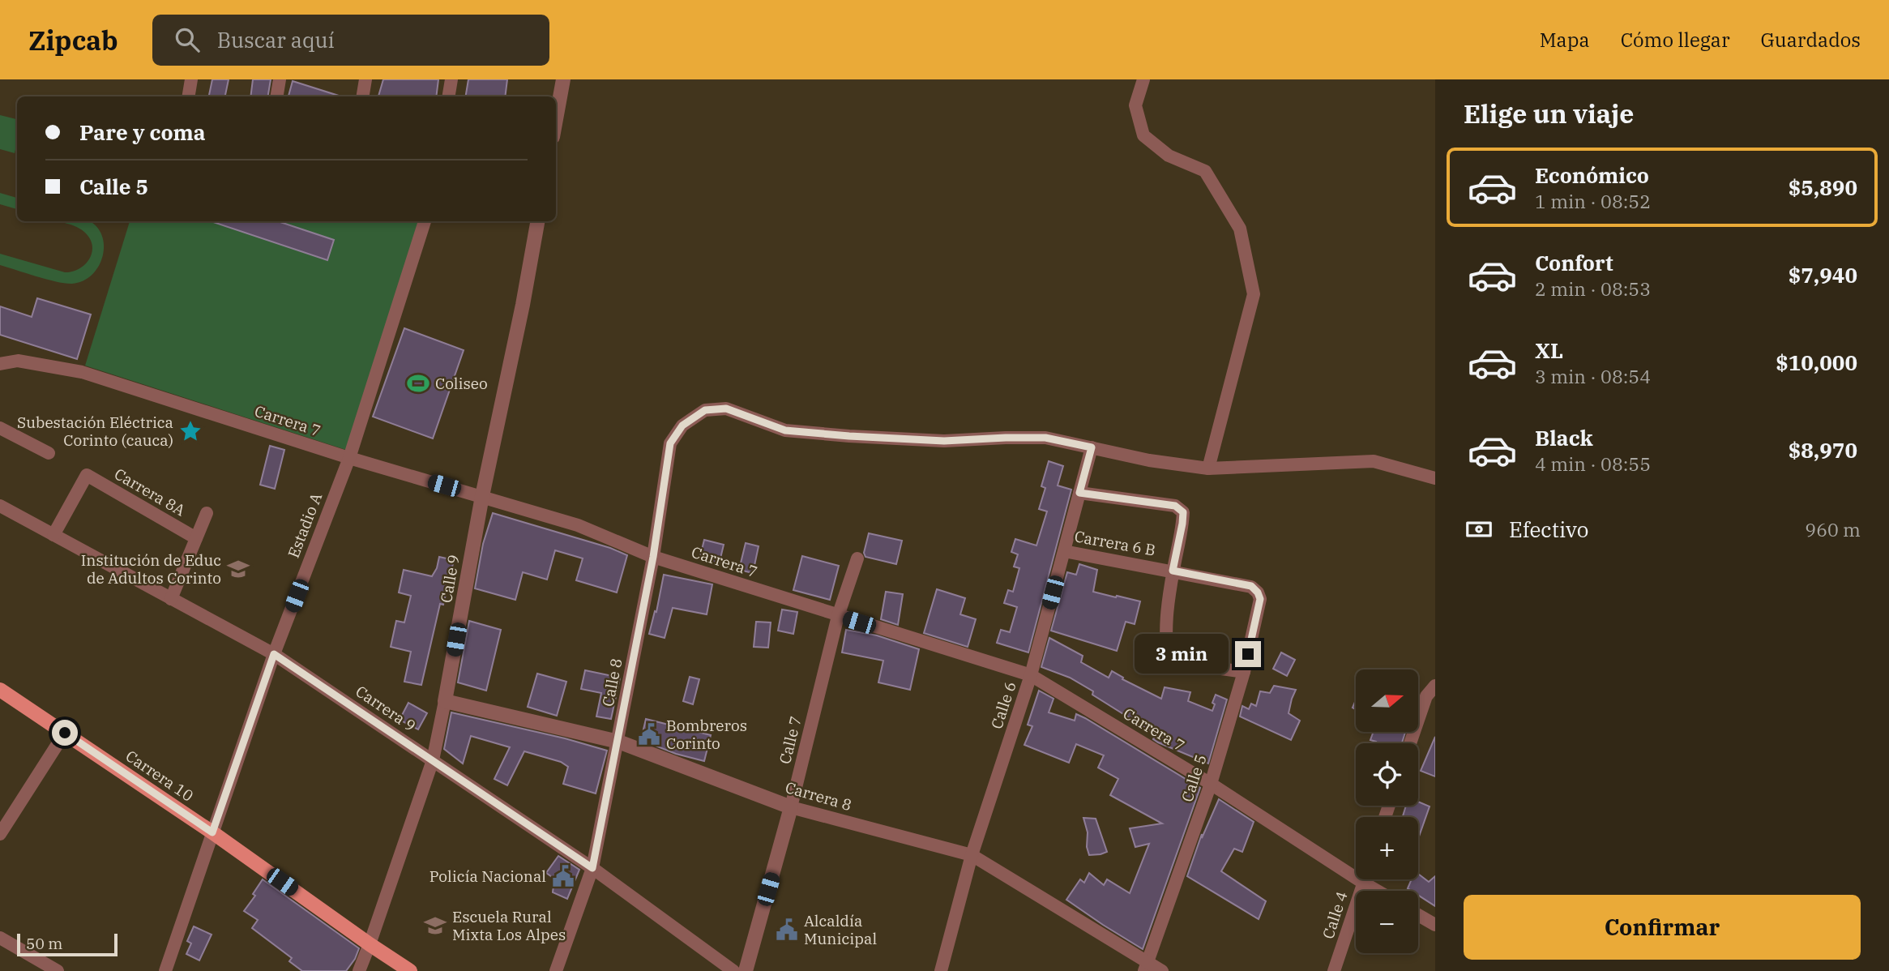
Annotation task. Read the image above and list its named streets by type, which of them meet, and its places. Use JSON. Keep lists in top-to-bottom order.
{
  "streets": {
    "main road": ["Carrera 10"],
    "street": [
      "Carrera 7",
      "Carrera 8A",
      "Estadio A",
      "Carrera 6 B",
      "Calle 9",
      "Calle 8",
      "Calle 6",
      "Carrera 9",
      "Calle 7",
      "Calle 5",
      "Carrera 8",
      "Calle 4"
    ]
  },
  "crossings": [
    ["Carrera 7", "Estadio A"],
    ["Carrera 7", "Calle 9"],
    ["Carrera 7", "Calle 8"],
    ["Carrera 7", "Calle 6"],
    ["Carrera 7", "Calle 7"],
    ["Carrera 7", "Calle 5"],
    ["Carrera 7", "Calle 4"],
    ["Carrera 8A", "Carrera 9"],
    ["Estadio A", "Carrera 9"],
    ["Estadio A", "Carrera 10"],
    ["Carrera 6 B", "Calle 6"],
    ["Carrera 6 B", "Calle 5"],
    ["Calle 9", "Carrera 9"],
    ["Calle 9", "Carrera 10"],
    ["Calle 9", "Carrera 8"],
    ["Calle 8", "Calle 6"],
    ["Calle 8", "Carrera 9"],
    ["Calle 8", "Carrera 8"],
    ["Calle 6", "Carrera 8"],
    ["Calle 7", "Carrera 8"],
    ["Calle 5", "Carrera 8"]
  ],
  "places": {
    "sports": ["Coliseo"],
    "place": ["Subestación Eléctrica Corinto (cauca)"],
    "school or university": ["Institución de Educ de Adultos Corinto", "Escuela Rural Mixta Los Alpes"],
    "public building": ["Bombreros Corinto", "Policía Nacional", "Alcaldía Municipal"]
  },
  "scale_bar": "50 m",
  "north": "right",
  "page": {
    "header": "Zipcab",
    "search": "Buscar aquí",
    "nav": ["Mapa", "Cómo llegar", "Guardados"],
    "heading": "Elige un viaje",
    "banner": ["Pare y coma", "Calle 5"],
    "list": [
      {
        "name": "Económico",
        "note": "1 min · 08:52",
        "value": "$5,890"
      },
      {
        "name": "Confort",
        "note": "2 min · 08:53",
        "value": "$7,940"
      },
      {
        "name": "XL",
        "note": "3 min · 08:54",
        "value": "$10,000"
      },
      {
        "name": "Black",
        "note": "4 min · 08:55",
        "value": "$8,970"
      }
    ],
    "pay": ["Efectivo", "960 m"],
    "bubble": "3 min",
    "map_buttons": ["+", "−"],
    "buttons": "Confirmar",
    "scale": "50 m"
  }
}
